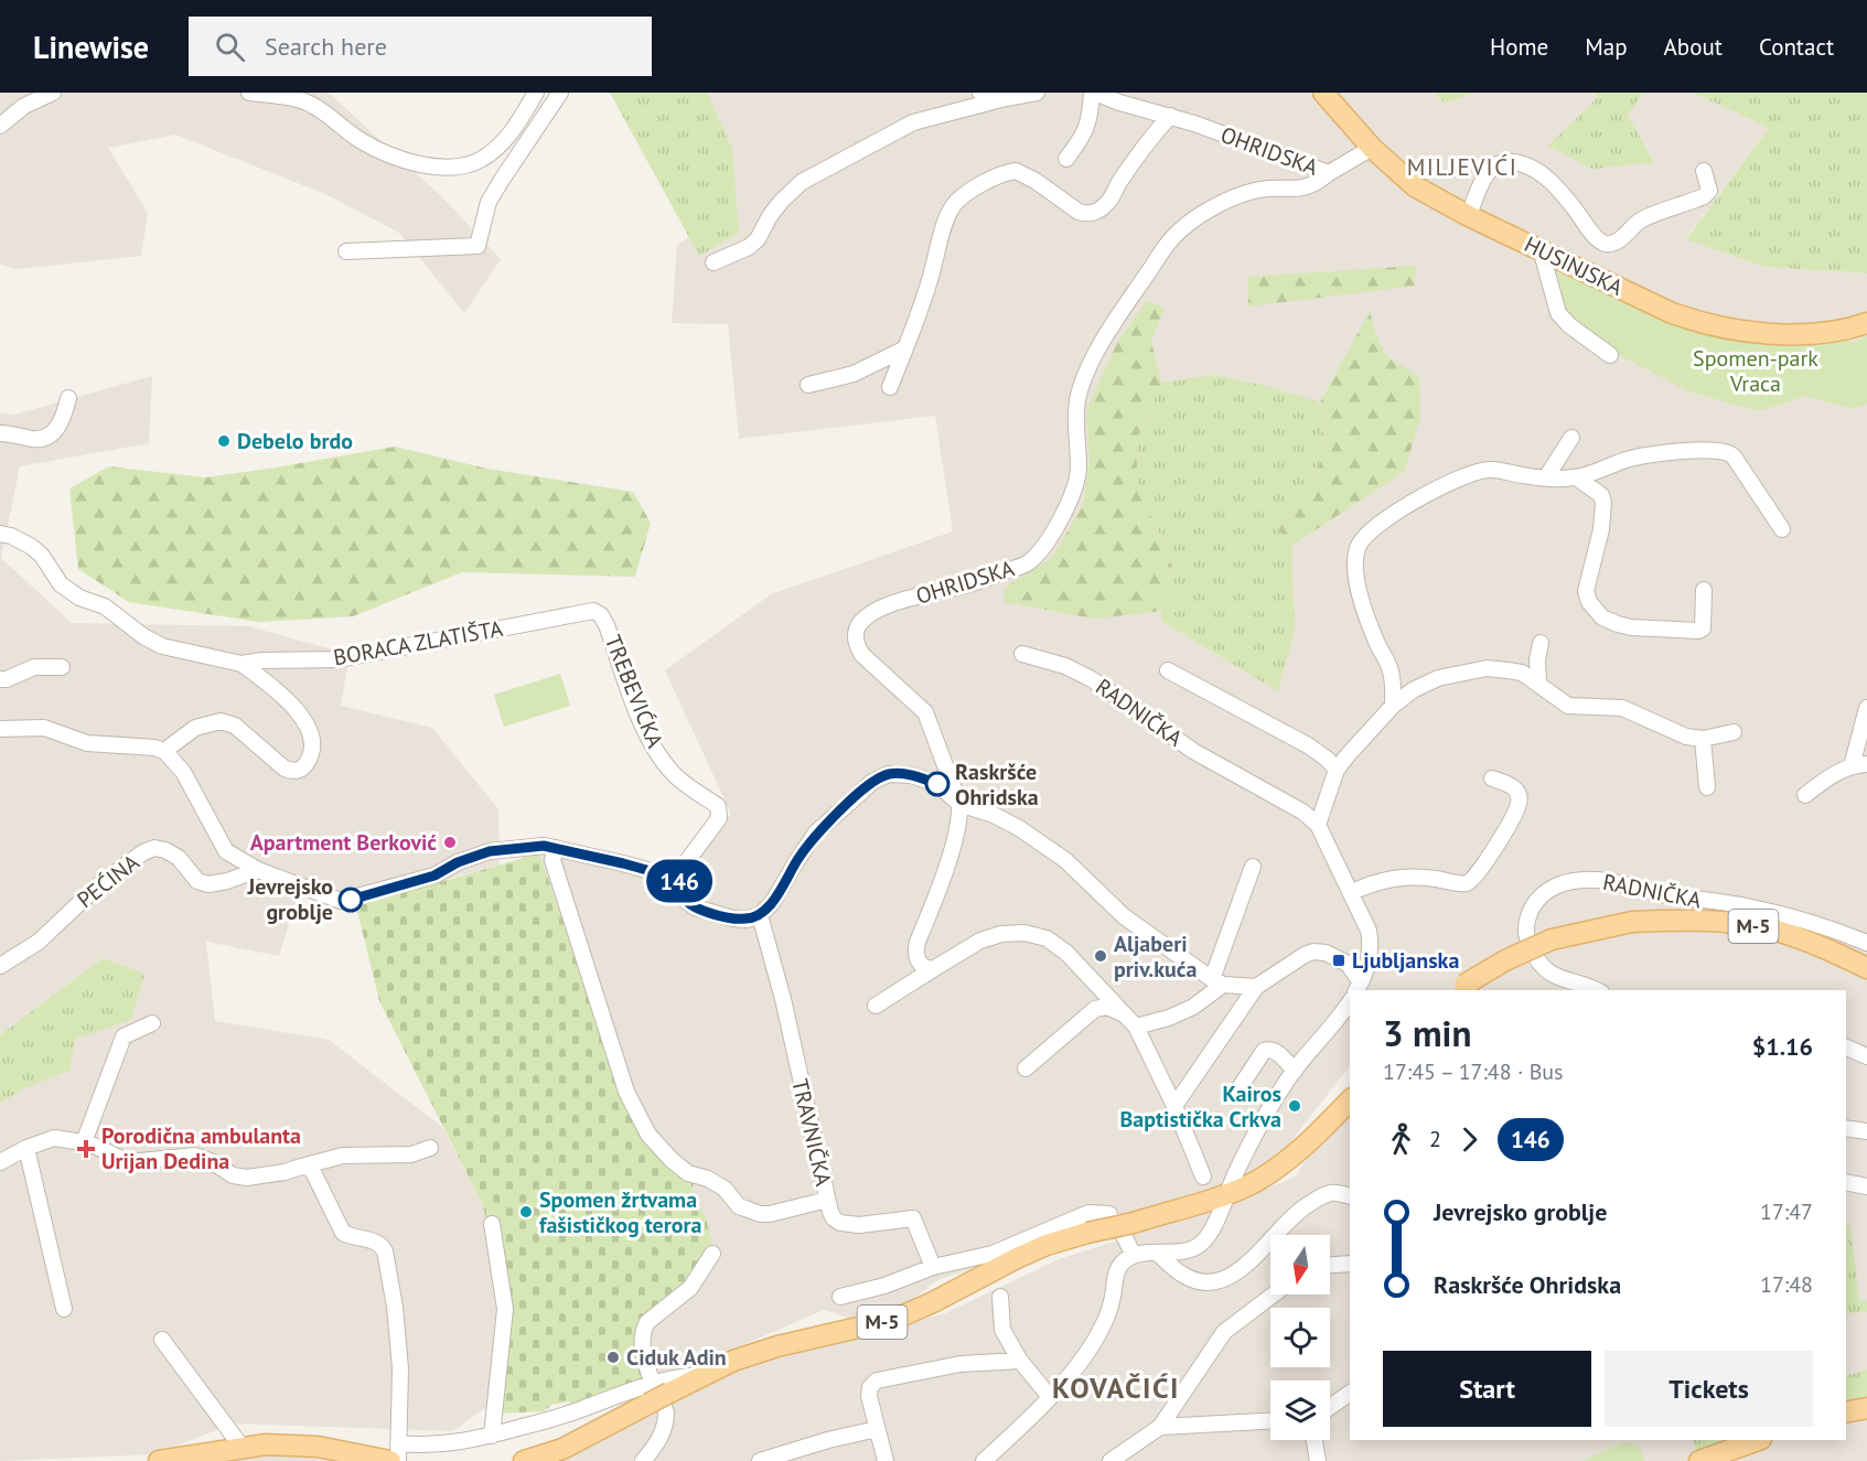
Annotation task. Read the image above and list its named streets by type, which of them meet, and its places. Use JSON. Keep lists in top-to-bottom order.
{
  "streets": {
    "main road": ["HUSINJSKA", "M-5"],
    "street": [
      "OHRIDSKA",
      "BORACA ZLATIŠTA",
      "TREBEVIĆKA",
      "RADNIČKA",
      "PEĆINA",
      "TRAVNIČKA"
    ]
  },
  "crossings": [
    ["OHRIDSKA", "HUSINJSKA"],
    ["BORACA ZLATIŠTA", "TREBEVIĆKA"]
  ],
  "districts": ["MILJEVIĆI", "KOVAČIĆI"],
  "parks": ["Spomen-park Vraca"],
  "places": {
    "other": [
      "Debelo brdo",
      "Raskršće Ohridska",
      "Apartment Berković",
      "Jevrejsko groblje",
      "Aljaberi priv.kuća",
      "Kairos Baptistička Crkva",
      "Spomen žrtvama fašističkog terora",
      "Ciduk Adin"
    ],
    "transit": ["Ljubljanska"],
    "health": ["Porodična ambulanta Urijan Dedina"]
  },
  "lines": ["bus line 146"],
  "north": "bottom",
  "page": {
    "header": "Linewise",
    "search": "Search here",
    "nav": [
      "Home",
      "Map",
      "About",
      "Contact"
    ],
    "on_map": "146",
    "heading": ["3 min", "17:45 – 17:48 · Bus", "$1.16"],
    "legs": ["2", "146"],
    "list": [
      {
        "name": "Jevrejsko groblje",
        "value": "17:47"
      },
      {
        "name": "Raskršće Ohridska",
        "value": "17:48"
      }
    ],
    "buttons": ["Start", "Tickets"]
  }
}
